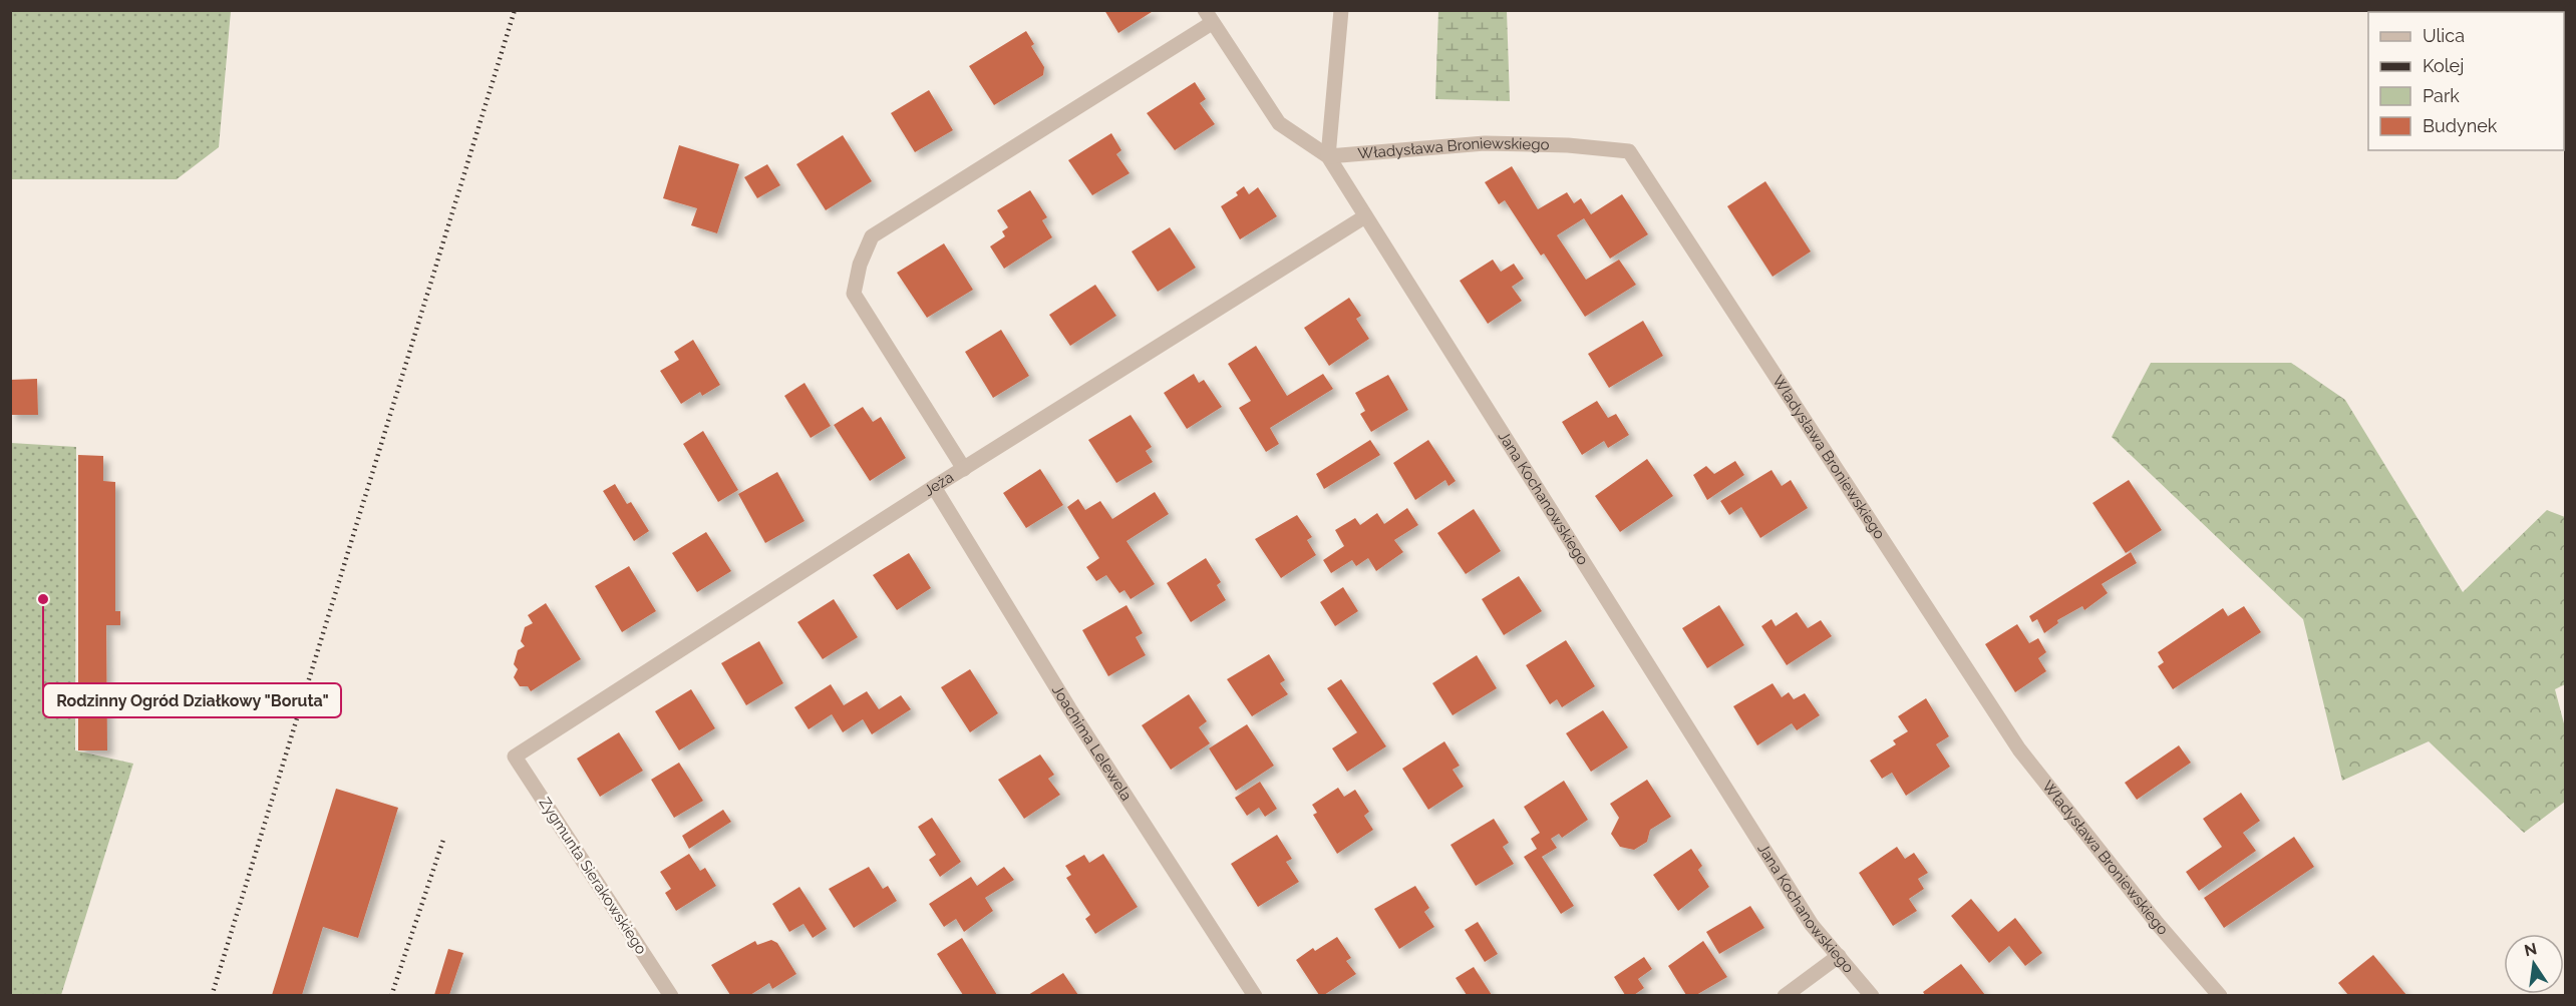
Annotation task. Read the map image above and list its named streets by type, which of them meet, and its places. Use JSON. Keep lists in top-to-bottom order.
{
  "streets": {
    "street": [
      "Władysława Broniewskiego",
      "Jeża",
      "Jana Kochanowskiego",
      "Joachima Lelewela",
      "Zygmunta Sierakowskiego"
    ]
  },
  "crossings": [
    ["Władysława Broniewskiego", "Jana Kochanowskiego"],
    ["Jeża", "Jana Kochanowskiego"],
    ["Jeża", "Joachima Lelewela"],
    ["Jeża", "Zygmunta Sierakowskiego"]
  ],
  "places": ["Rodzinny Ogród Działkowy \"Boruta\""],
  "legend": [
    "Ulica",
    "Kolej",
    "Park",
    "Budynek"
  ],
  "north": "top"
}
